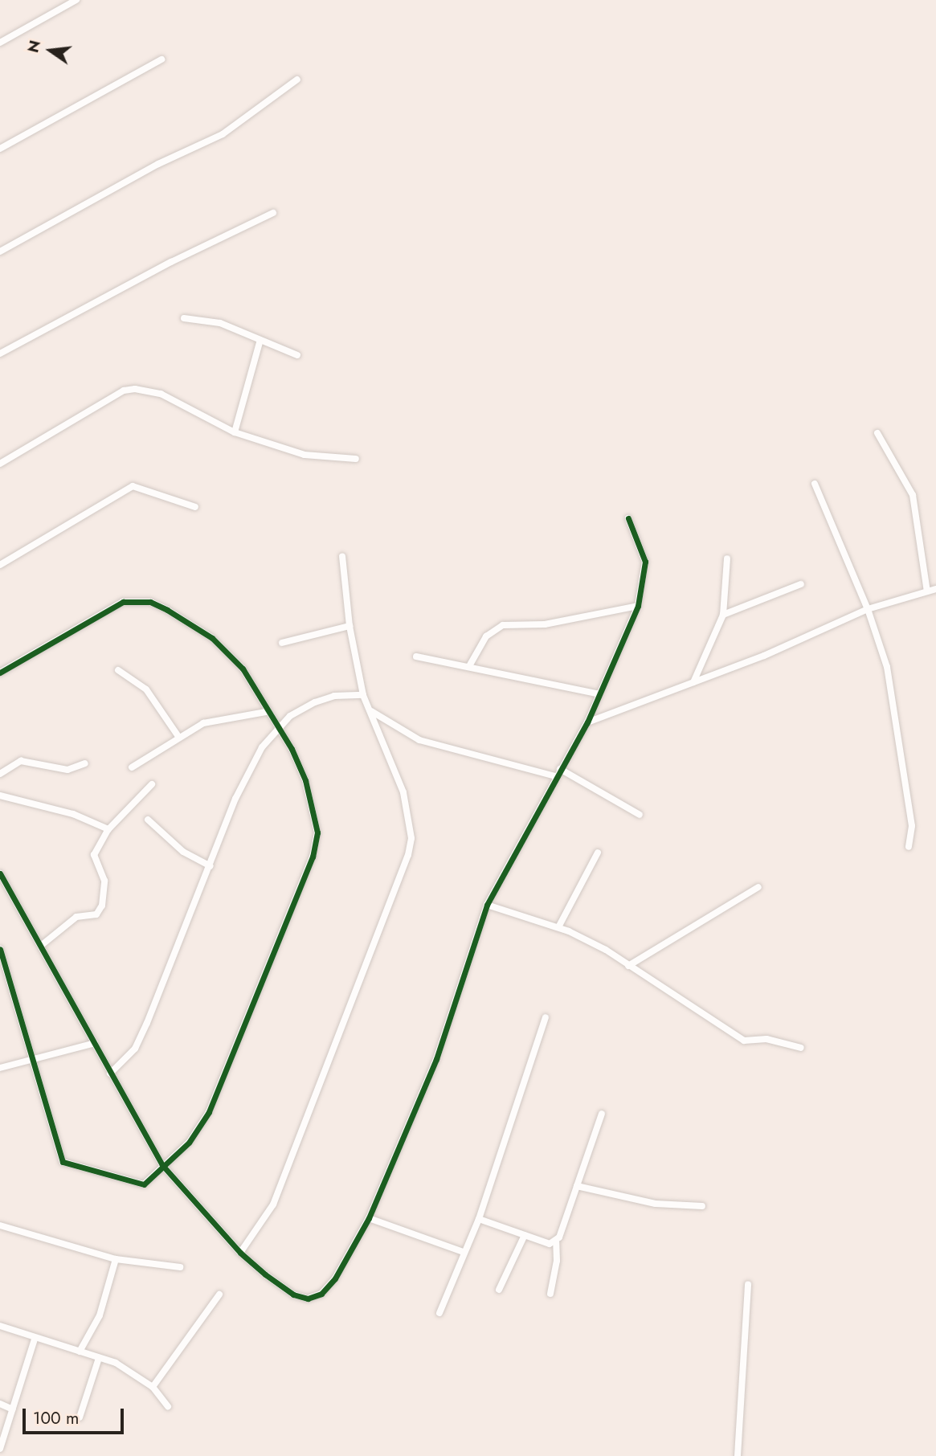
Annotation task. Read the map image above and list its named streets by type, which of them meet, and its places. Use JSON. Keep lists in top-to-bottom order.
{
  "scale_bar": "100 m",
  "north": "left"
}
